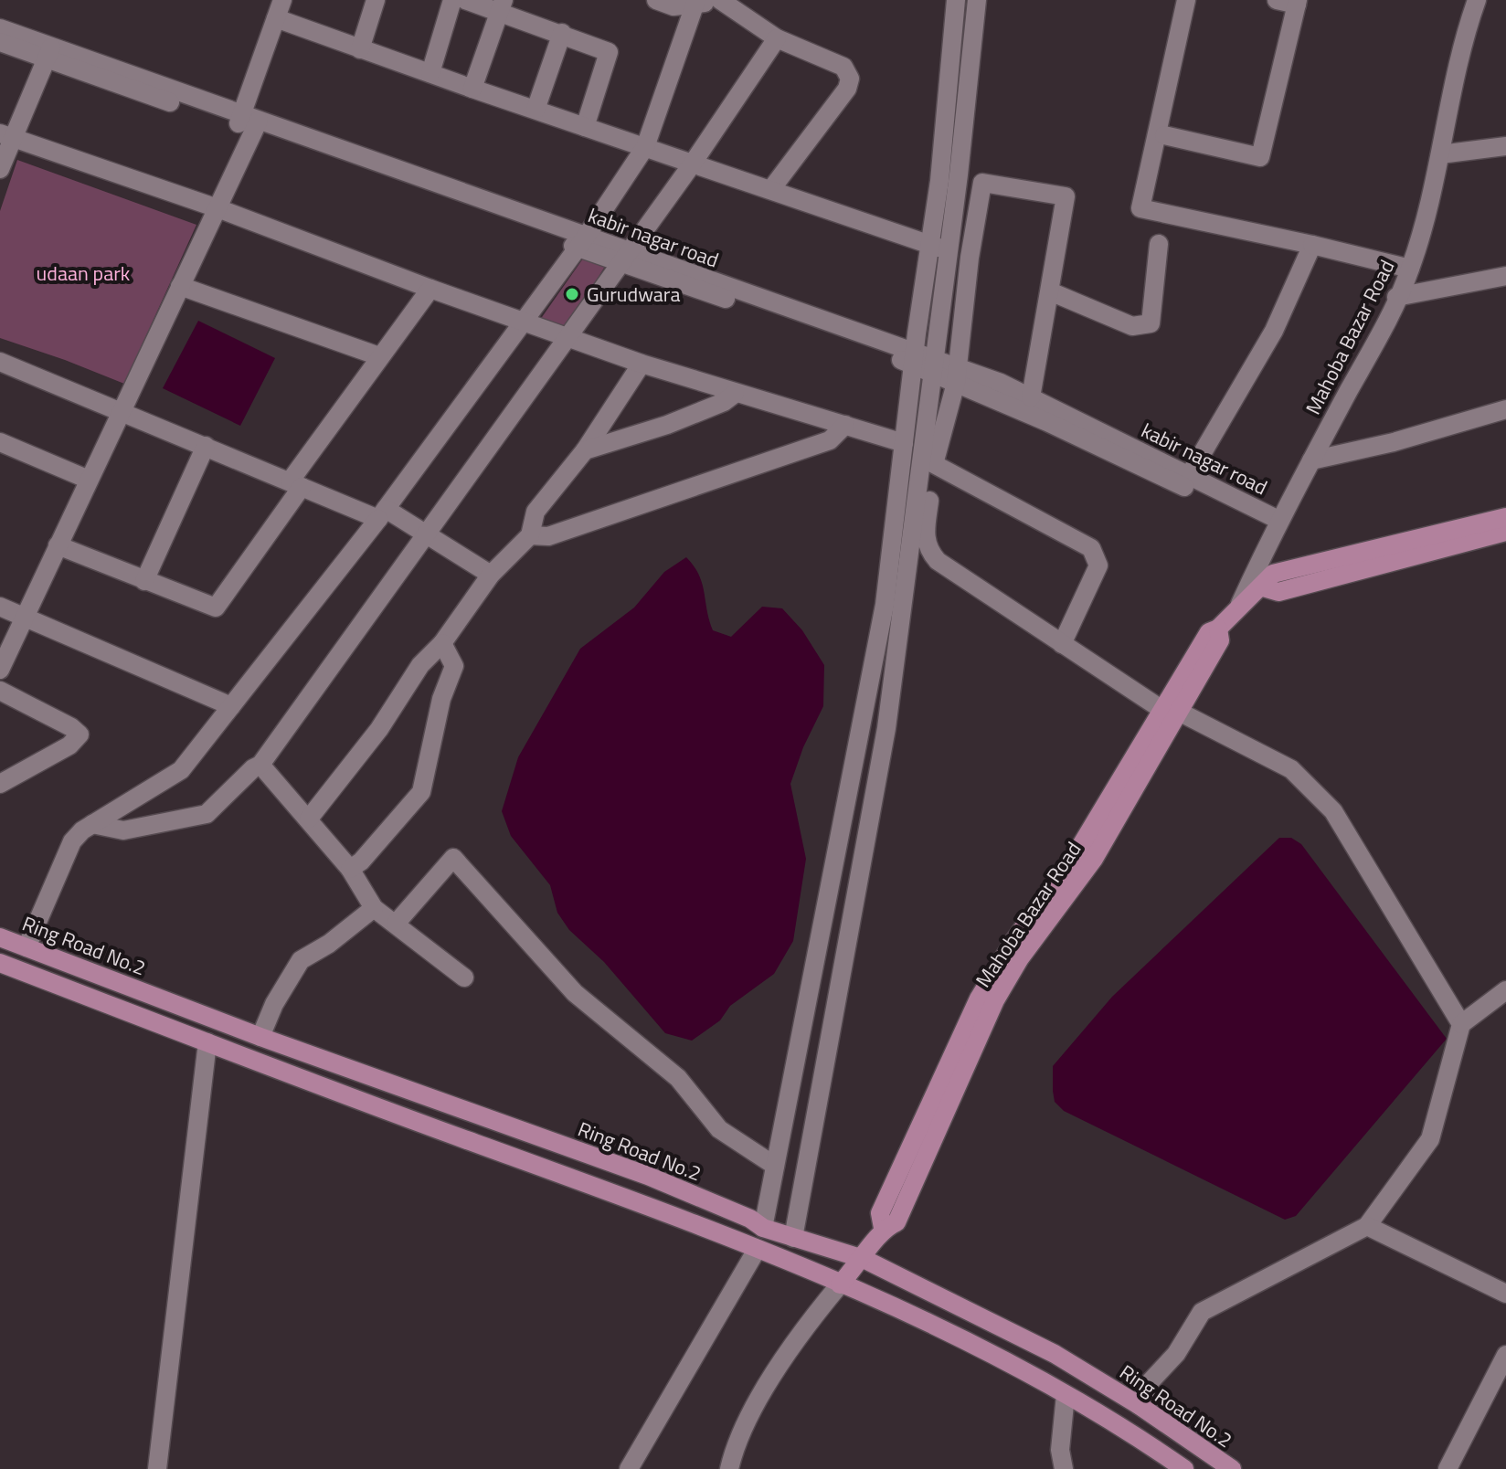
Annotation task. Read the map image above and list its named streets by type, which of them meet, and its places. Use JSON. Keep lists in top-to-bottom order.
{
  "streets": {
    "main road": ["Mahoba Bazar Road", "Ring Road No.2"],
    "street": ["kabir nagar road"]
  },
  "crossings": [
    ["kabir nagar road", "Mahoba Bazar Road"],
    ["Mahoba Bazar Road", "Ring Road No.2"]
  ],
  "parks": ["udaan park"],
  "places": ["Gurudwara"]
}
